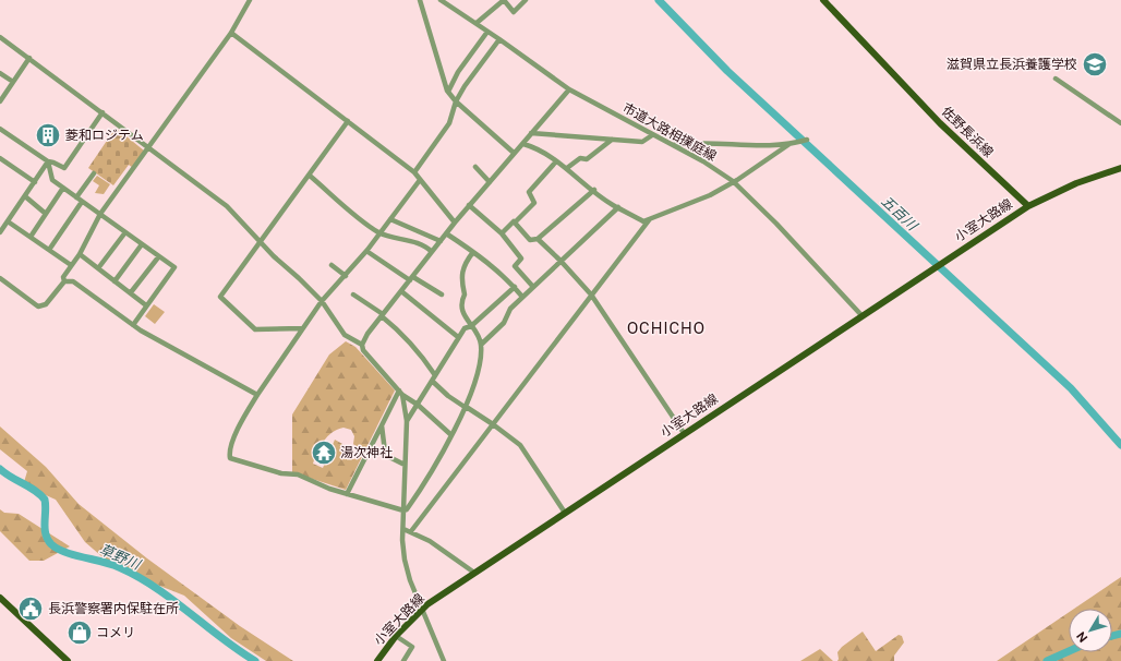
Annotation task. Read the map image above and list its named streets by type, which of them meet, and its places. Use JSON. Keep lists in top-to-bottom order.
{
  "streets": {
    "main road": ["佐野長浜線", "小室大路線"],
    "street": ["市道大路相撲庭線"]
  },
  "crossings": [
    ["市道大路相撲庭線", "小室大路線"],
    ["佐野長浜線", "小室大路線"]
  ],
  "districts": ["OCHICHO"],
  "water": ["五百川", "草野川"],
  "places": {
    "school or university": ["滋賀県立長浜養護学校"],
    "building": ["菱和ロジテム"],
    "temple": ["湯次神社"],
    "public building": ["長浜警察署内保駐在所"],
    "shop": ["コメリ"]
  },
  "north": "bottom left"
}
